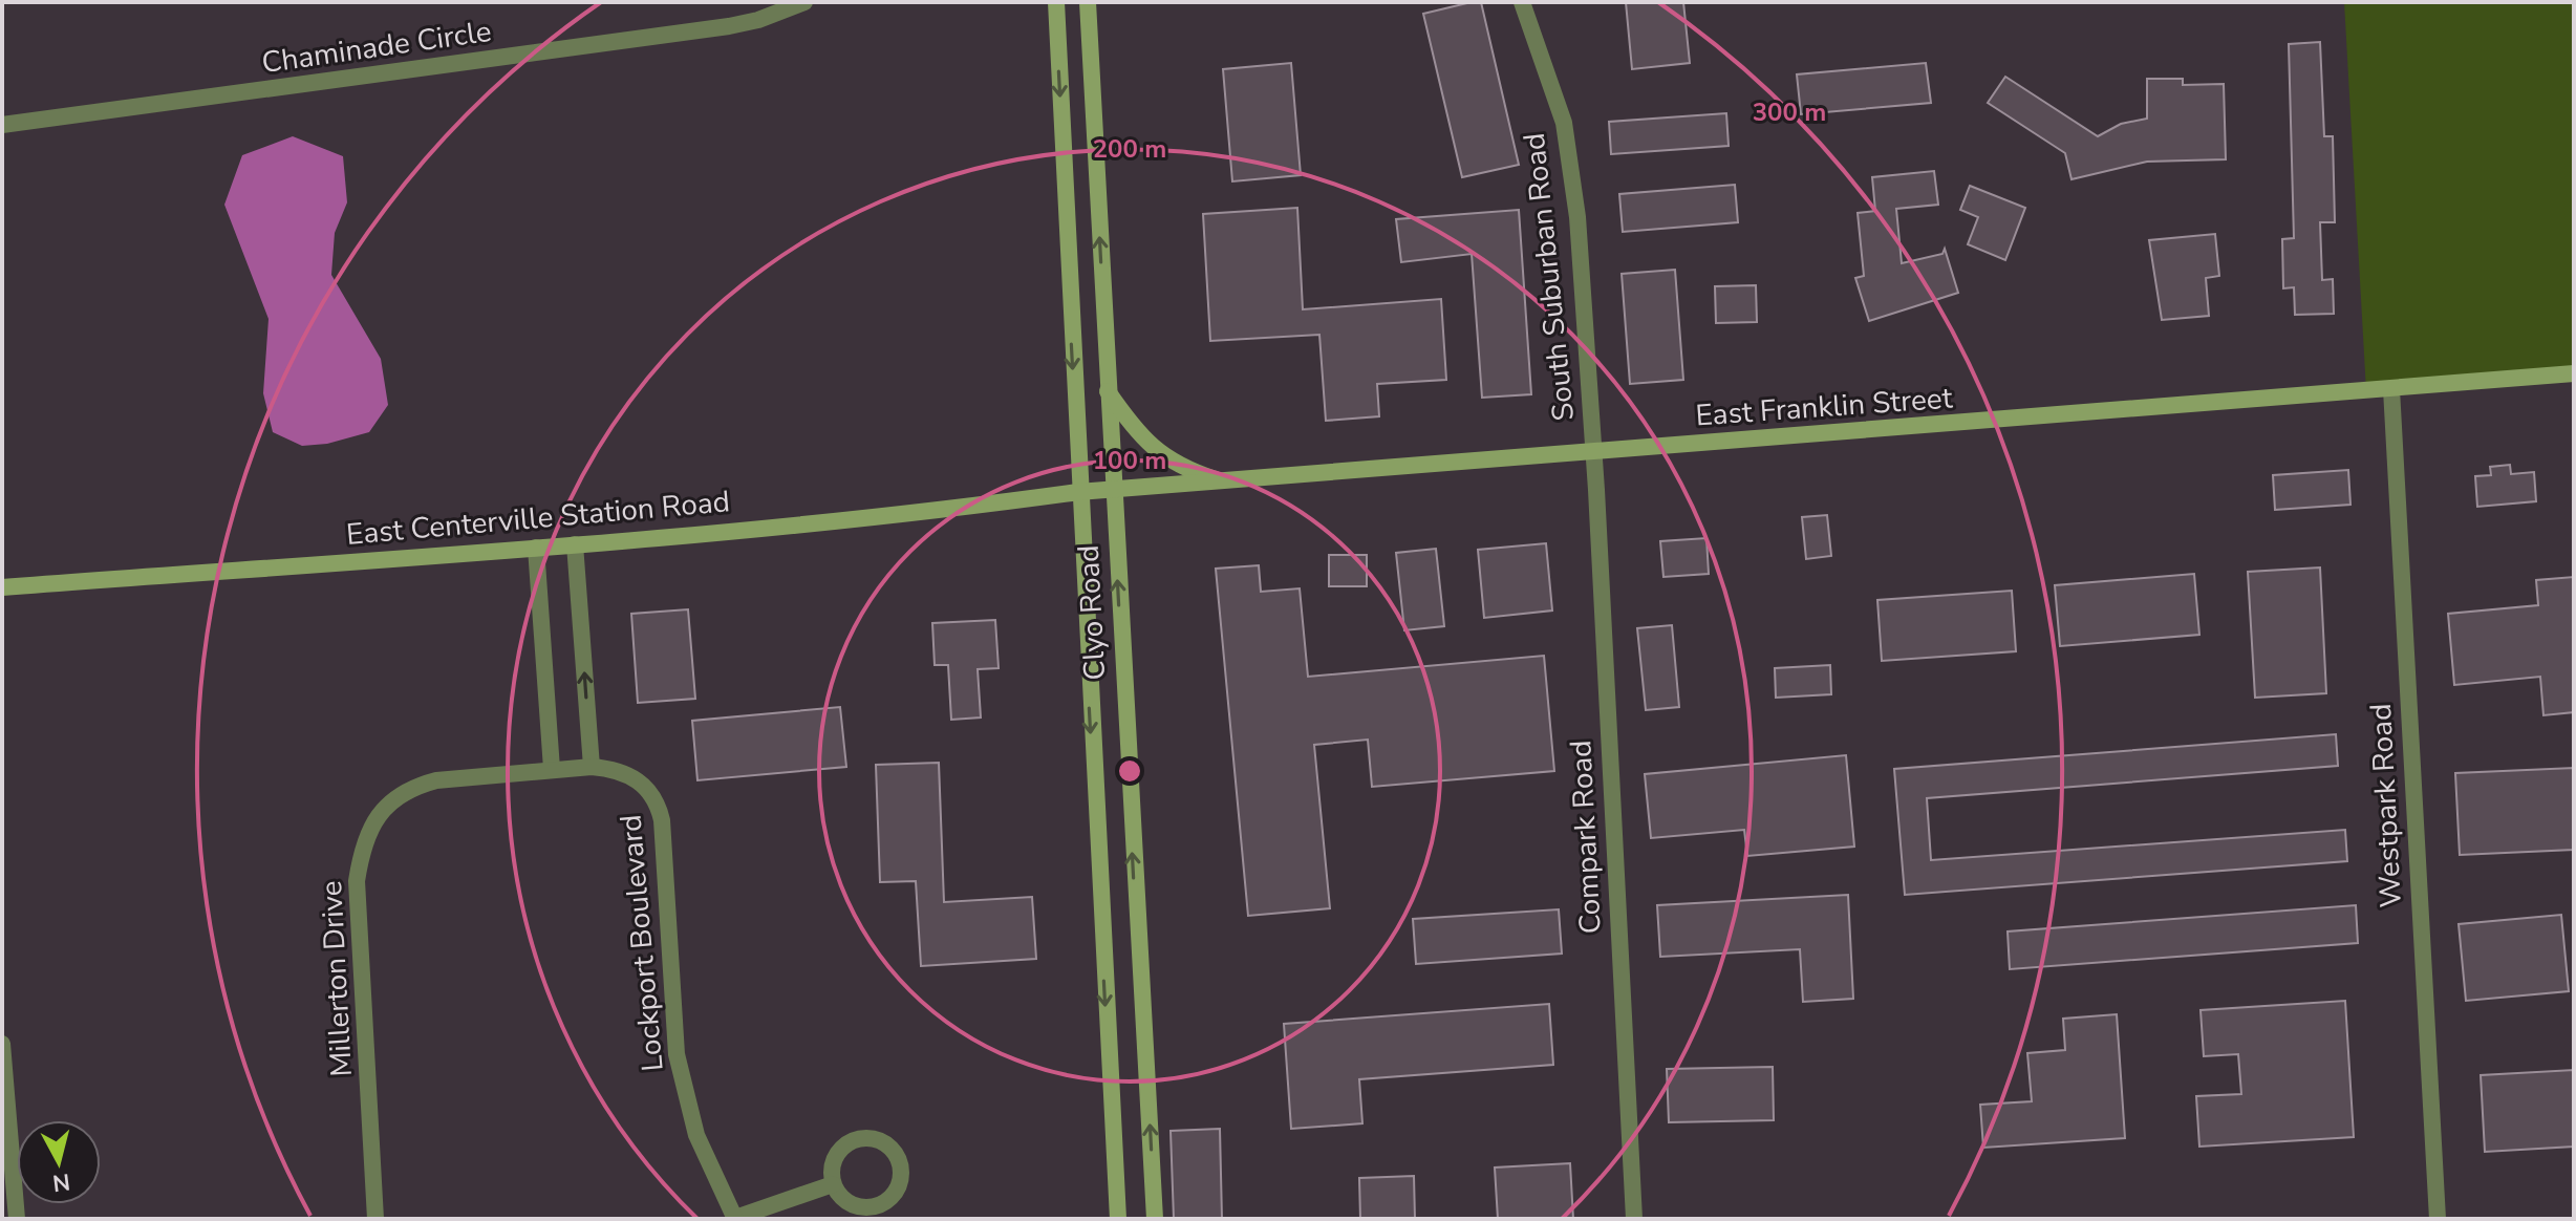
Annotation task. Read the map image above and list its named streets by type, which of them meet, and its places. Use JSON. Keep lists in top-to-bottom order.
{
  "streets": {
    "street": [
      "Chaminade Circle",
      "South Suburban Road",
      "East Franklin Street",
      "East Centerville Station Road",
      "Clyo Road",
      "Westpark Road",
      "Compark Road",
      "Lockport Boulevard",
      "Millerton Drive"
    ]
  },
  "crossings": [
    ["South Suburban Road", "East Franklin Street"],
    ["South Suburban Road", "Compark Road"],
    ["East Franklin Street", "East Centerville Station Road"],
    ["East Franklin Street", "Clyo Road"],
    ["East Franklin Street", "Westpark Road"],
    ["East Franklin Street", "Compark Road"],
    ["East Centerville Station Road", "Clyo Road"],
    ["Lockport Boulevard", "Millerton Drive"]
  ],
  "north": "bottom",
  "rings": ["300 m", "200 m", "100 m"]
}
